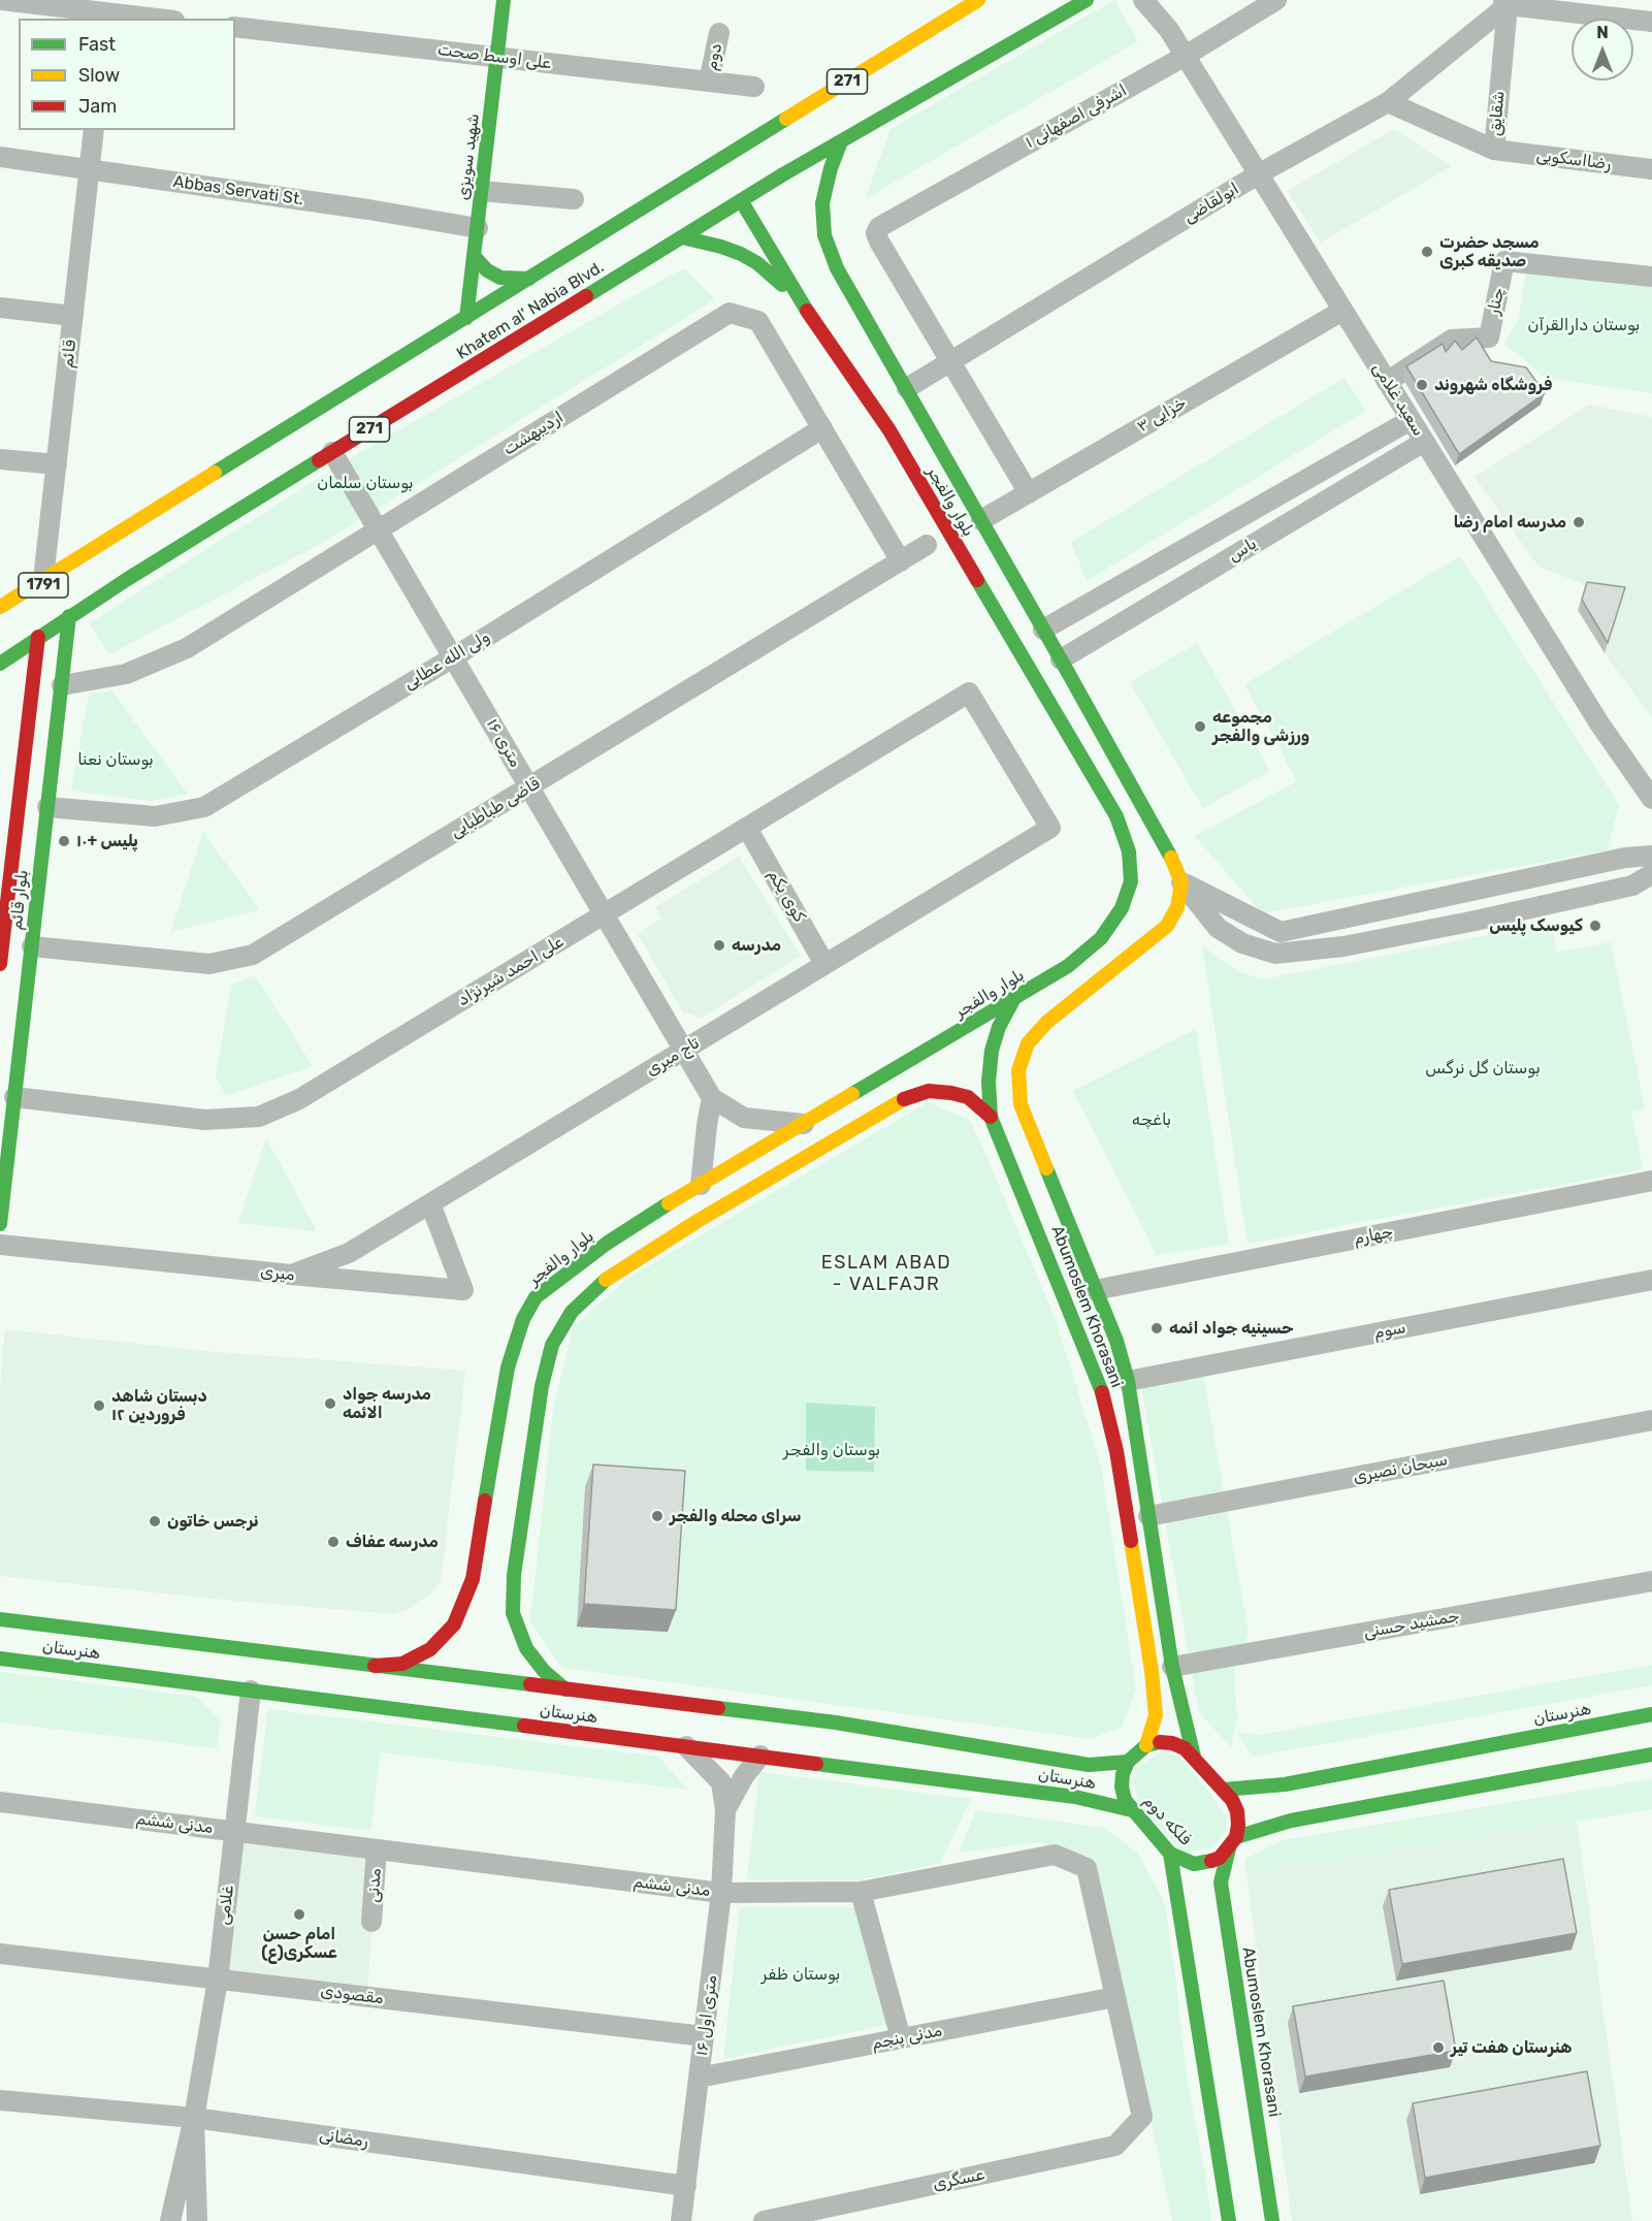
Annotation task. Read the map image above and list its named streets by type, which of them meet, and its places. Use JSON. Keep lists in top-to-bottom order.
{
  "streets": {
    "main road": [
      "271",
      "شهید سویزی",
      "Khatem al' Nabia Blvd.",
      "بلوار والفجر",
      "1791",
      "بلوار قائم",
      "Abumoslem Khorasani",
      "هنرستان",
      "فلکه دوم"
    ],
    "street": [
      "علی اوسط صحت",
      "دوم",
      "شقایق",
      "اشرفی اصفهانی ۱",
      "رضااسکویی",
      "Abbas Servati St.",
      "ابولقاضی",
      "چنار",
      "قائم",
      "سعید غلامی",
      "خزایی ۳",
      "اردیبهشت",
      "یاس",
      "ولی الله عطایی",
      "۱۶ متری",
      "قاضی طباطبایی",
      "کوی یکم",
      "علی احمد شیرنژاد",
      "تاج میری",
      "چهارم",
      "میری",
      "سوم",
      "سبحان نصیری",
      "جمشید حسنی",
      "مدنی ششم",
      "مدنی",
      "غلامی",
      "مقصودی",
      "۱۶ متری اول",
      "مدنی پنجم",
      "رمضانی",
      "عسگری"
    ]
  },
  "crossings": [
    ["علی اوسط صحت", "دوم"],
    ["علی اوسط صحت", "شهید سویزی"],
    ["شقایق", "رضااسکویی"],
    ["شقایق", "ابولقاضی"],
    ["اشرفی اصفهانی ۱", "ابولقاضی"],
    ["اشرفی اصفهانی ۱", "سعید غلامی"],
    ["شهید سویزی", "Abbas Servati St."],
    ["شهید سویزی", "Khatem al' Nabia Blvd."],
    ["Abbas Servati St.", "قائم"],
    ["ابولقاضی", "سعید غلامی"],
    ["ابولقاضی", "بلوار والفجر"],
    ["چنار", "سعید غلامی"],
    ["Khatem al' Nabia Blvd.", "قائم"],
    ["Khatem al' Nabia Blvd.", "بلوار والفجر"],
    ["Khatem al' Nabia Blvd.", "1791"],
    ["Khatem al' Nabia Blvd.", "۱۶ متری"],
    ["Khatem al' Nabia Blvd.", "بلوار قائم"],
    ["قائم", "1791"],
    ["سعید غلامی", "خزایی ۳"],
    ["سعید غلامی", "یاس"],
    ["خزایی ۳", "بلوار والفجر"],
    ["اردیبهشت", "ولی الله عطایی"],
    ["اردیبهشت", "۱۶ متری"],
    ["اردیبهشت", "قاضی طباطبایی"],
    ["اردیبهشت", "بلوار قائم"],
    ["بلوار والفجر", "یاس"],
    ["بلوار والفجر", "Abumoslem Khorasani"],
    ["بلوار والفجر", "هنرستان"],
    ["ولی الله عطایی", "۱۶ متری"],
    ["ولی الله عطایی", "بلوار قائم"],
    ["۱۶ متری", "قاضی طباطبایی"],
    ["۱۶ متری", "علی احمد شیرنژاد"],
    ["۱۶ متری", "تاج میری"],
    ["قاضی طباطبایی", "بلوار قائم"],
    ["کوی یکم", "علی احمد شیرنژاد"],
    ["کوی یکم", "تاج میری"],
    ["بلوار قائم", "علی احمد شیرنژاد"],
    ["علی احمد شیرنژاد", "تاج میری"],
    ["تاج میری", "میری"],
    ["چهارم", "Abumoslem Khorasani"],
    ["Abumoslem Khorasani", "سوم"],
    ["Abumoslem Khorasani", "سبحان نصیری"],
    ["Abumoslem Khorasani", "جمشید حسنی"],
    ["Abumoslem Khorasani", "هنرستان"],
    ["Abumoslem Khorasani", "فلکه دوم"],
    ["هنرستان", "فلکه دوم"],
    ["هنرستان", "غلامی"],
    ["هنرستان", "۱۶ متری اول"],
    ["مدنی ششم", "مدنی"],
    ["مدنی ششم", "غلامی"],
    ["مدنی ششم", "۱۶ متری اول"],
    ["مدنی ششم", "مدنی پنجم"],
    ["مدنی ششم", "عسگری"],
    ["غلامی", "مقصودی"],
    ["غلامی", "رمضانی"],
    ["مقصودی", "۱۶ متری اول"],
    ["۱۶ متری اول", "مدنی پنجم"],
    ["۱۶ متری اول", "رمضانی"]
  ],
  "districts": ["ESLAM ABAD - VALFAJR"],
  "parks": [
    "بوستان دارالقرآن",
    "بوستان سلمان",
    "بوستان نعنا",
    "بوستان گل نرگس",
    "باغچه",
    "بوستان والفجر",
    "بوستان ظفر"
  ],
  "places": [
    "مسجد حضرت صدیقه کبری",
    "فروشگاه شهروند",
    "مدرسه امام رضا",
    "مجموعه ورزشی والفجر",
    "پلیس +۱۰",
    "کیوسک پلیس",
    "مدرسه",
    "حسینیه جواد ائمه",
    "مدرسه جواد الائمه",
    "دبستان شاهد ۱۲ فروردین",
    "سرای محله والفجر",
    "نرجس خاتون",
    "مدرسه عفاف",
    "امام حسن عسکری(ع)",
    "هنرستان هفت تیر"
  ],
  "legend": ["Fast", "Slow", "Jam"],
  "north": "top"
}
